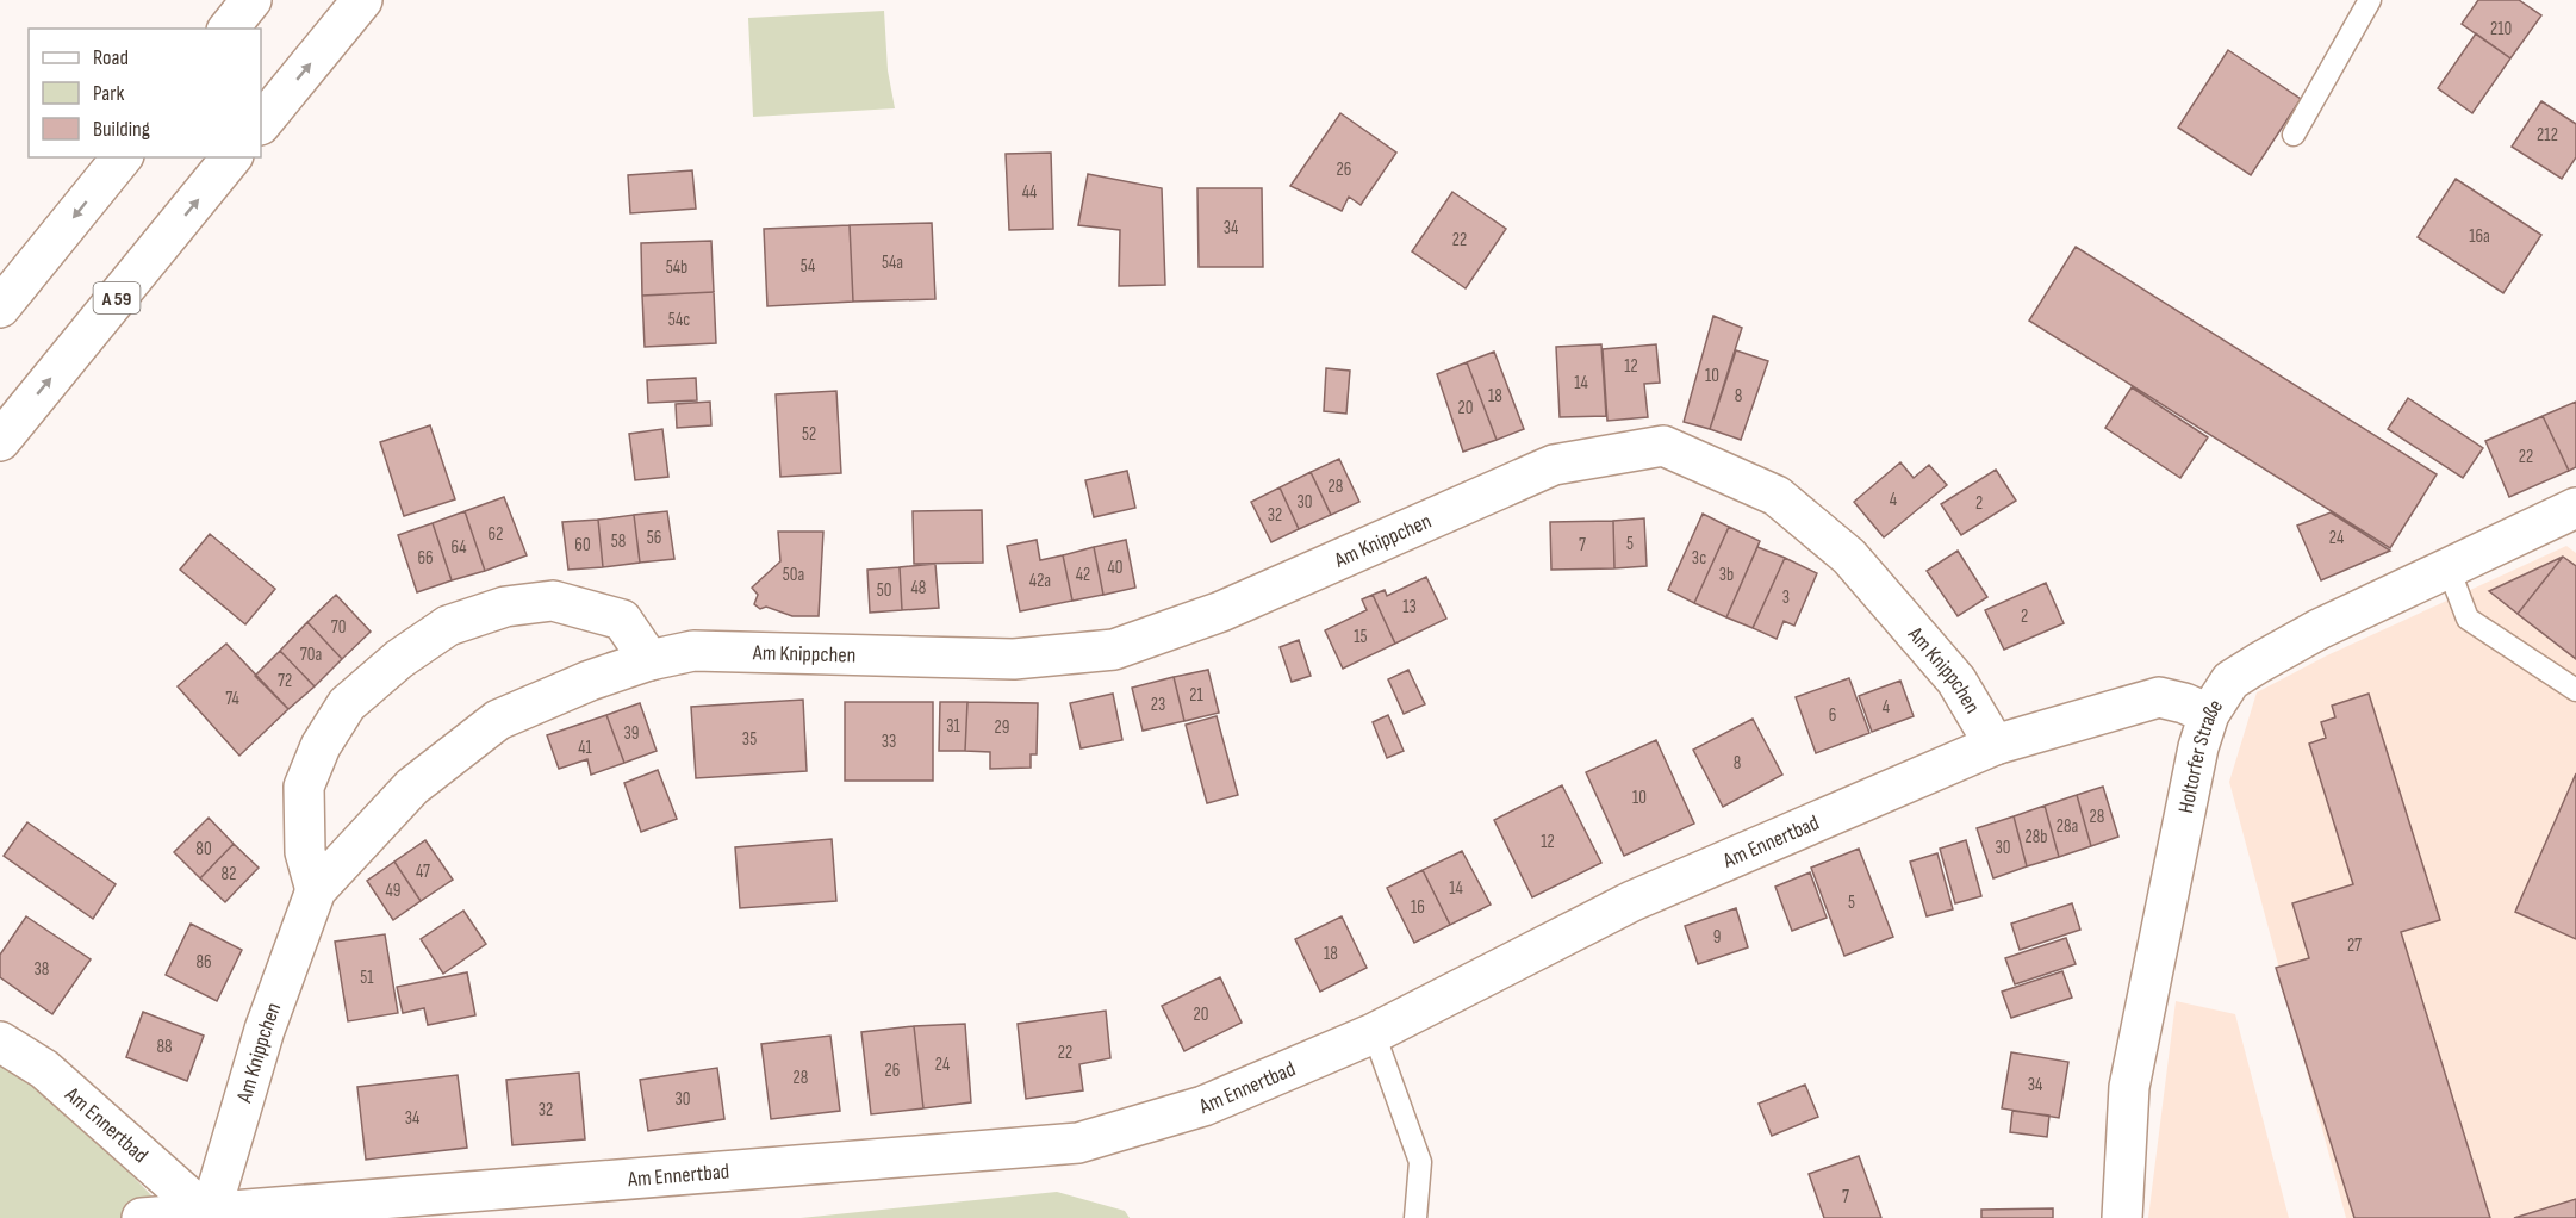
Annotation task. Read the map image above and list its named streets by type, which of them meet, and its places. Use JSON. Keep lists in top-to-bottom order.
{
  "streets": {
    "main road": [
      "A 59",
      "Am Knippchen",
      "Holtorfer Straße",
      "Am Ennertbad"
    ]
  },
  "crossings": [
    ["Am Knippchen", "Am Ennertbad"],
    ["Holtorfer Straße", "Am Ennertbad"]
  ],
  "house_numbers": [
    "210",
    "212",
    "26",
    "44",
    "34",
    "16a",
    "22",
    "54a",
    "54",
    "54b",
    "54c",
    "12",
    "10",
    "14",
    "18",
    "8",
    "20",
    "52",
    "22",
    "28",
    "4",
    "30",
    "2",
    "32",
    "62",
    "56",
    "24",
    "58",
    "5",
    "60",
    "7",
    "64",
    "66",
    "3c",
    "40",
    "50a",
    "42",
    "3b",
    "42a",
    "48",
    "50",
    "3",
    "13",
    "2",
    "70",
    "15",
    "70a",
    "72",
    "21",
    "74",
    "23",
    "4",
    "6",
    "31",
    "29",
    "39",
    "35",
    "33",
    "41",
    "8",
    "10",
    "28",
    "28a",
    "28b",
    "12",
    "30",
    "80",
    "47",
    "82",
    "14",
    "49",
    "5",
    "16",
    "9",
    "27",
    "18",
    "86",
    "38",
    "51",
    "20",
    "88",
    "22",
    "24",
    "26",
    "28",
    "34",
    "30",
    "32",
    "34",
    "7"
  ],
  "legend": ["Road", "Park", "Building"]
}
